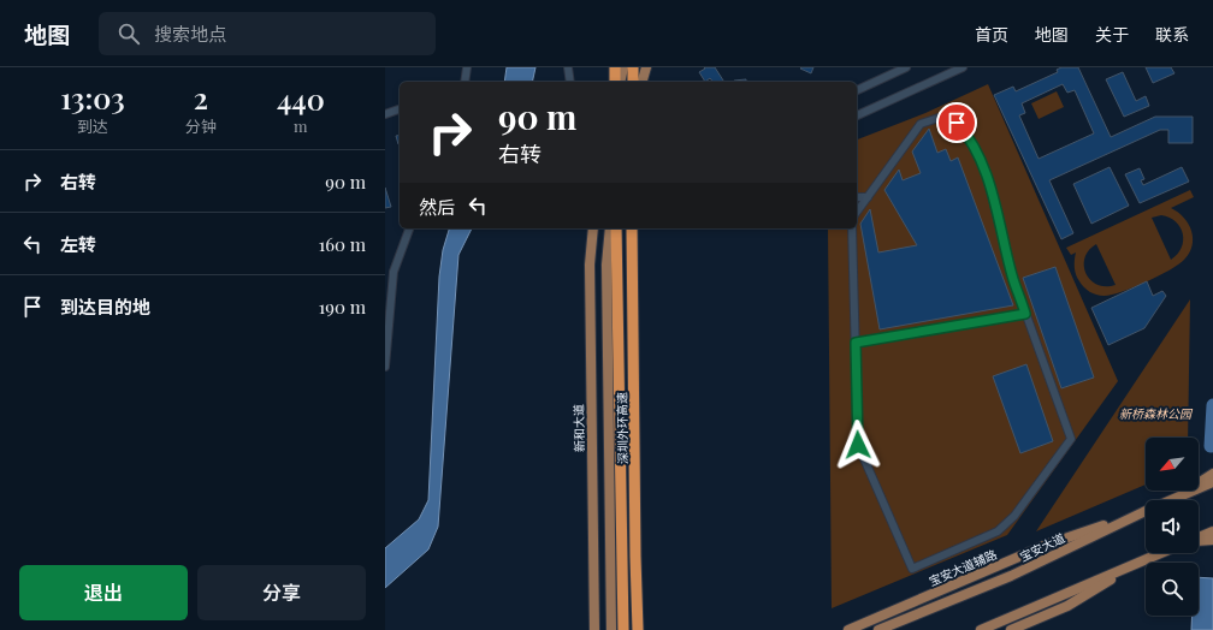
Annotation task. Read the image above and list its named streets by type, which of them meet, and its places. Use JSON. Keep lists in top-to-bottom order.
{
  "streets": {
    "highway": ["深圳外环高速"],
    "main road": ["新和大道", "宝安大道", "宝安大道辅路"]
  },
  "crossings": [
    ["宝安大道", "宝安大道辅路"]
  ],
  "parks": ["新桥森林公园"],
  "north": "bottom left",
  "page": {
    "header": "地图",
    "search": "搜索地点",
    "nav": [
      "首页",
      "地图",
      "关于",
      "联系"
    ],
    "eta": [
      "13:03",
      "到达",
      "2",
      "分钟",
      "440",
      "m"
    ],
    "turn": ["90 m", "右转"],
    "list": [
      {
        "name": "右转",
        "value": "90 m"
      },
      {
        "name": "左转",
        "value": "160 m"
      },
      {
        "name": "到达目的地",
        "value": "190 m"
      }
    ],
    "then": "然后",
    "buttons": ["退出", "分享"]
  }
}
